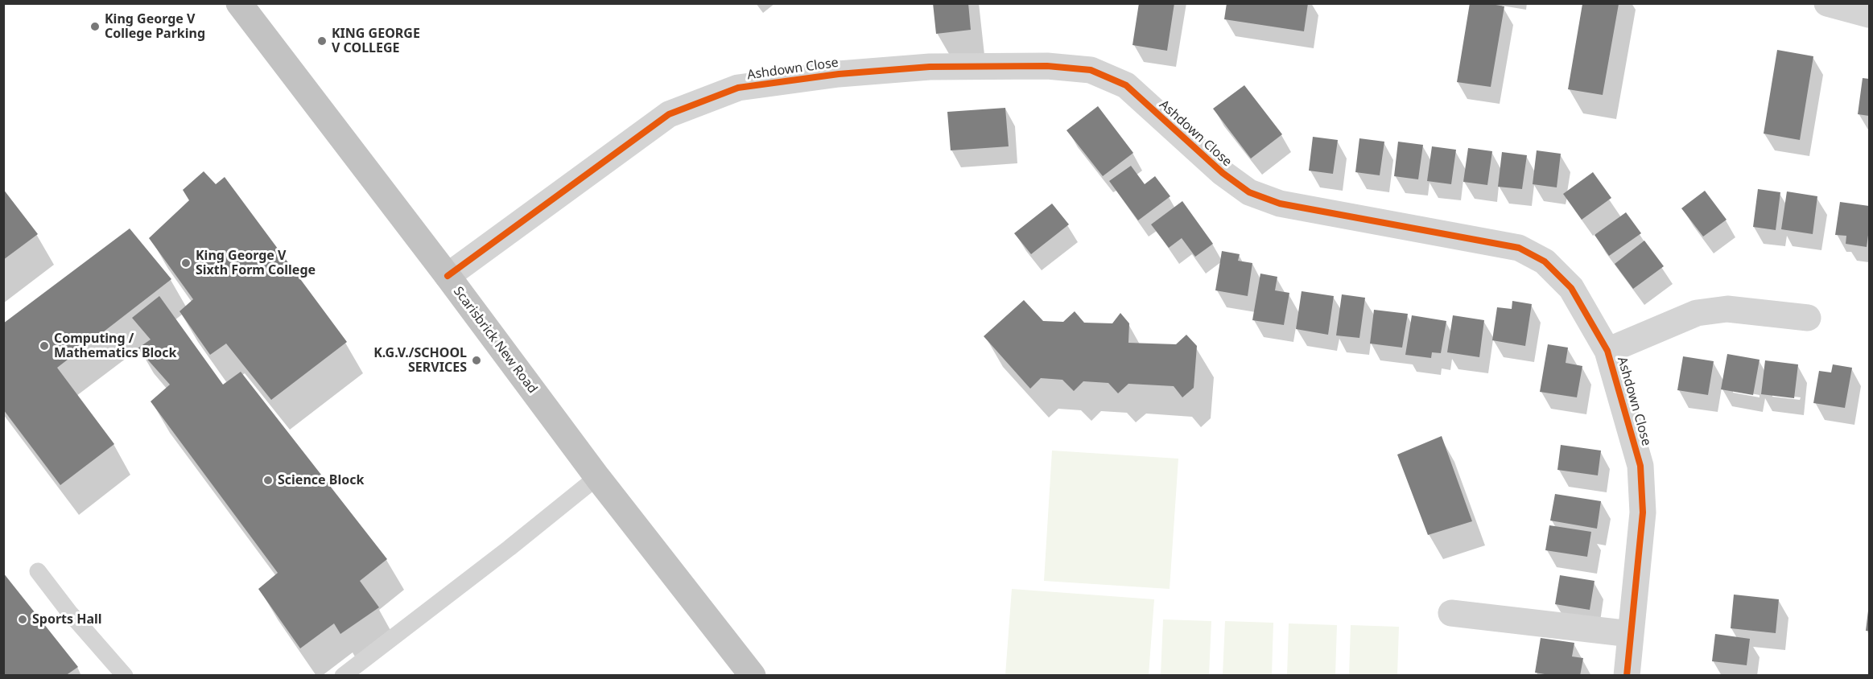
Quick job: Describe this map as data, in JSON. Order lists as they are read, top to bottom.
{
  "streets": {
    "highway": ["Scarisbrick New Road"],
    "street": ["Ashdown Close"]
  },
  "crossings": [
    ["Ashdown Close", "Scarisbrick New Road"]
  ],
  "places": [
    "King George V College Parking",
    "KING GEORGE V COLLEGE",
    "King George V Sixth Form College",
    "Computing / Mathematics Block",
    "K.G.V./SCHOOL SERVICES",
    "Science Block",
    "Sports Hall"
  ]
}
